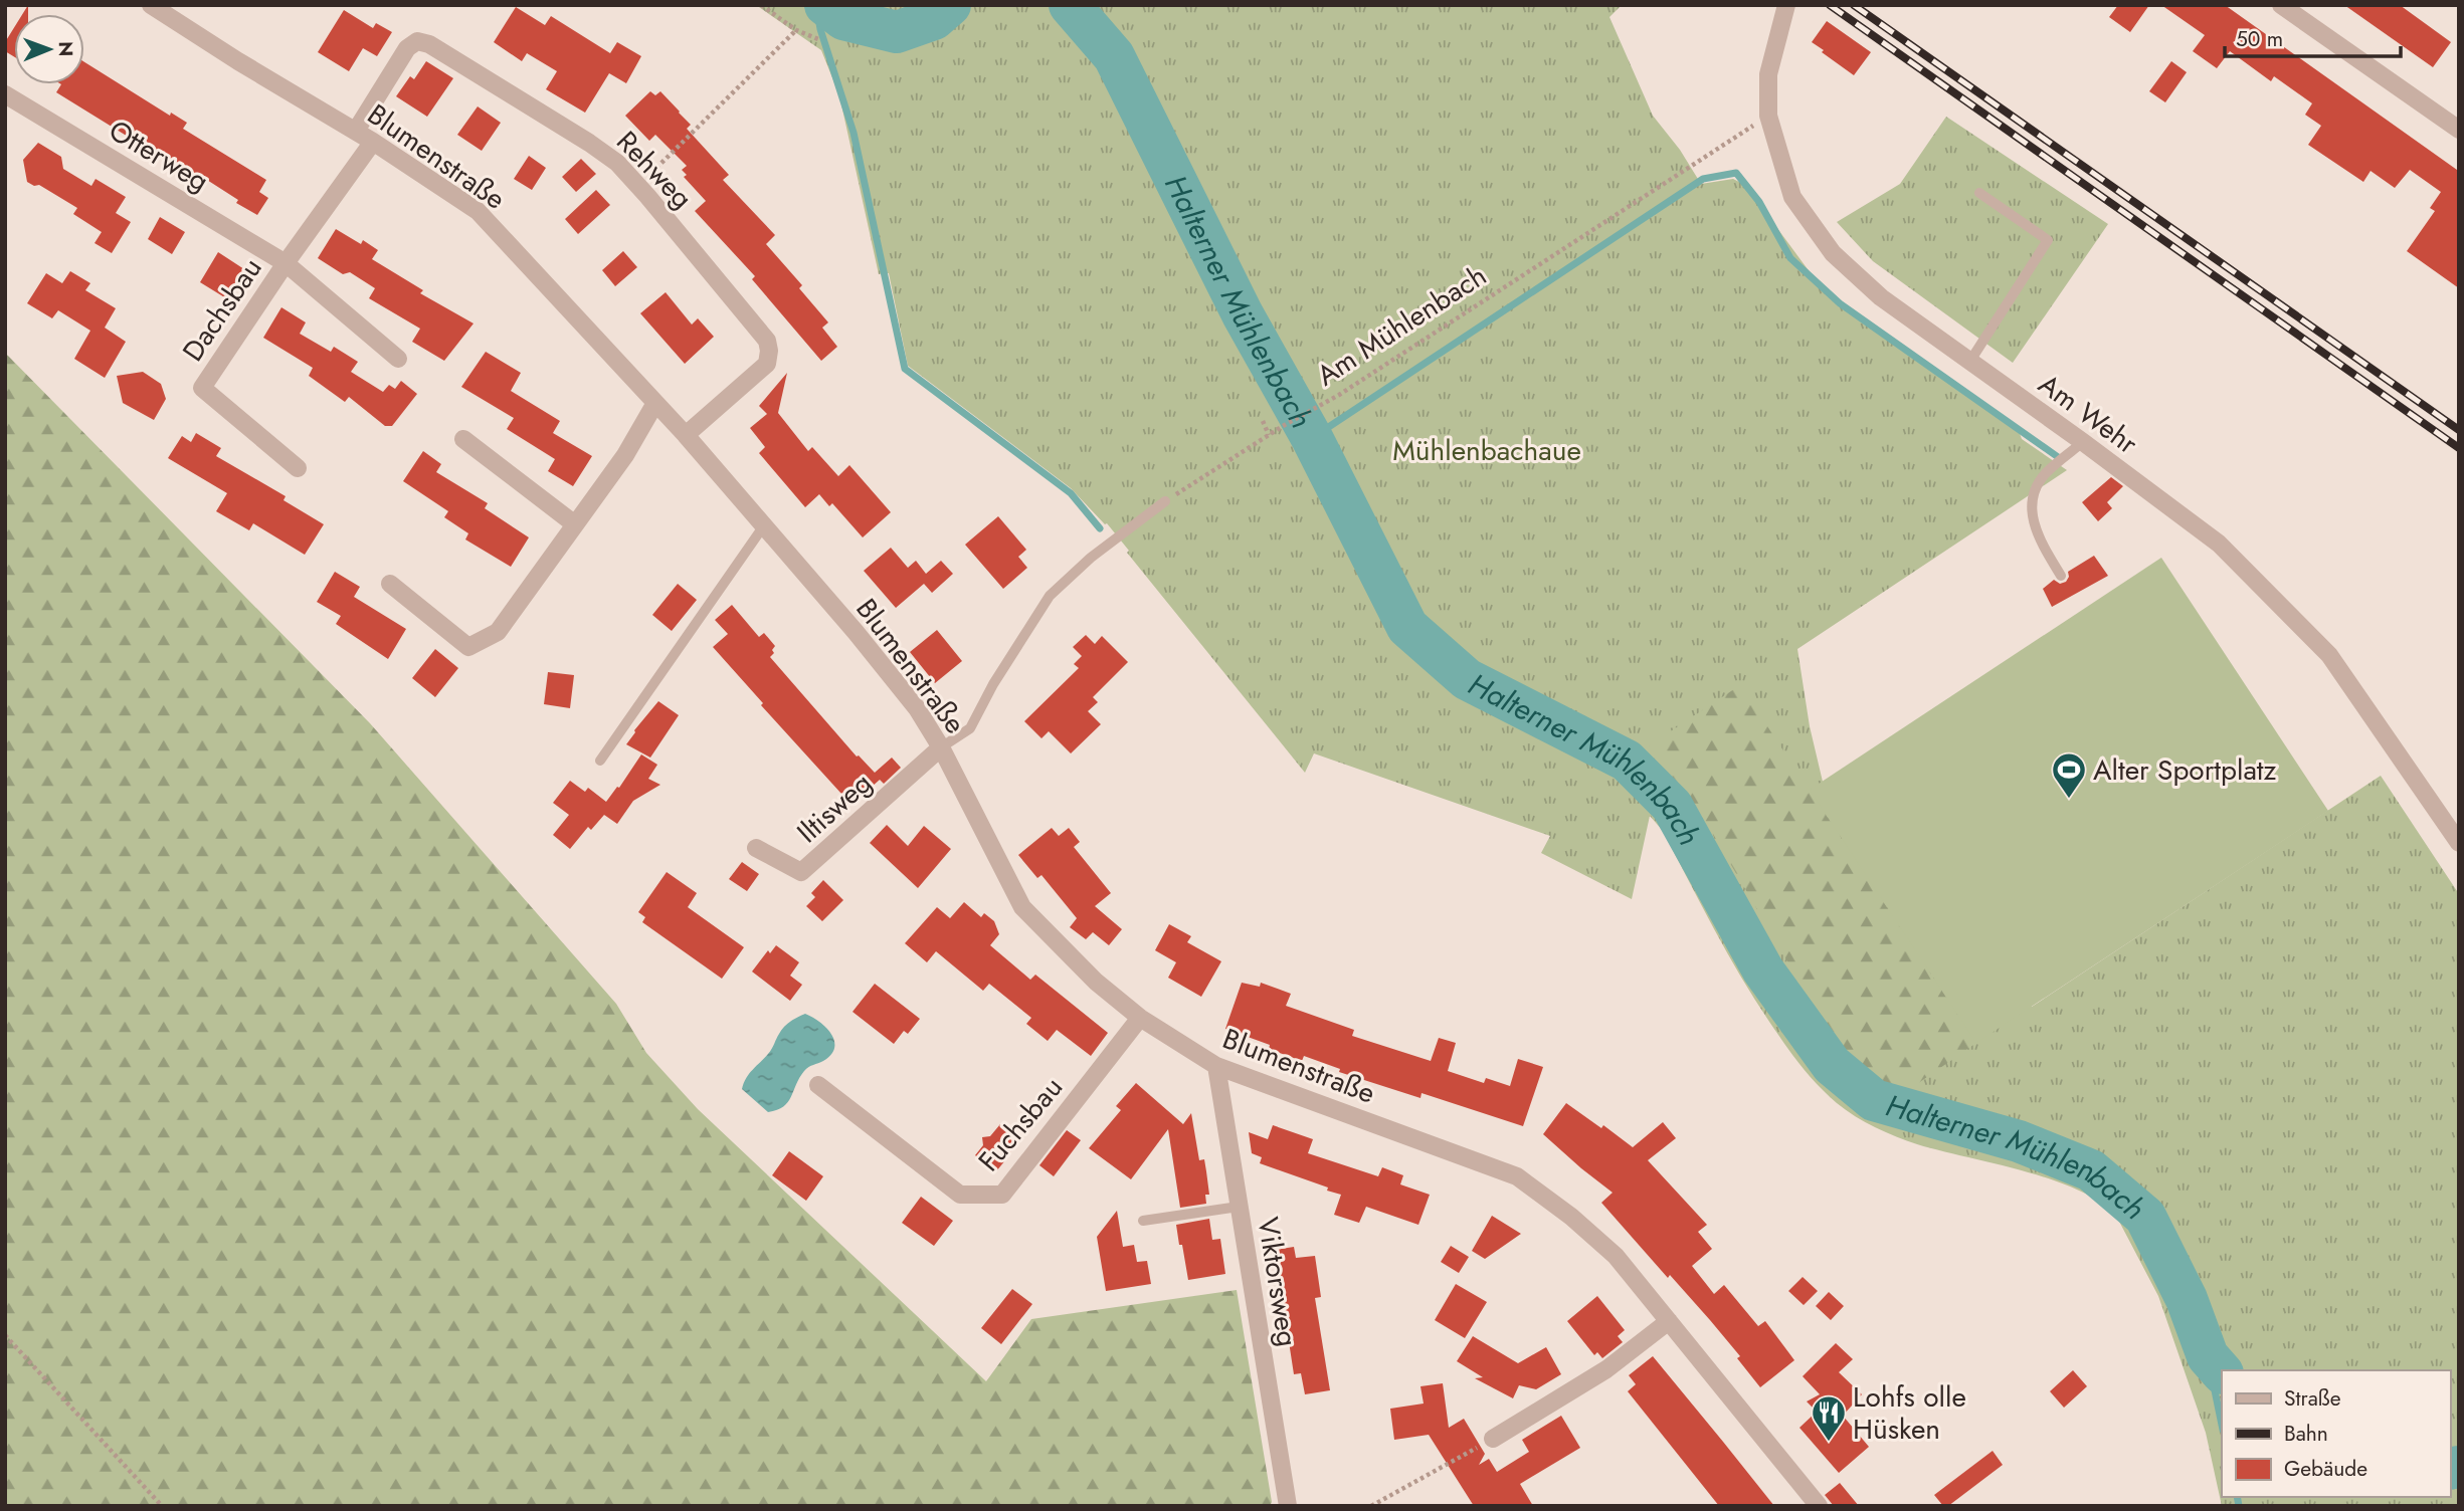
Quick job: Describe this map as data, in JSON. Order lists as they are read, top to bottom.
{
  "streets": {
    "street": [
      "Otterweg",
      "Blumenstraße",
      "Rehweg",
      "Dachsbau",
      "Am Wehr",
      "Iltisweg",
      "Fuchsbau",
      "Viktorsweg"
    ],
    "path": ["Am Mühlenbach"]
  },
  "crossings": [
    ["Otterweg", "Dachsbau"],
    ["Blumenstraße", "Rehweg"],
    ["Blumenstraße", "Dachsbau"],
    ["Blumenstraße", "Iltisweg"],
    ["Blumenstraße", "Fuchsbau"],
    ["Blumenstraße", "Viktorsweg"],
    ["Am Mühlenbach", "Am Wehr"]
  ],
  "water": ["Halterner Mühlenbach"],
  "parks": ["Mühlenbachaue"],
  "places": {
    "sports": ["Alter Sportplatz"],
    "restaurant": ["Lohfs olle Hüsken"]
  },
  "legend": ["Straße", "Bahn", "Gebäude"],
  "scale_bar": "50 m",
  "north": "right"
}
